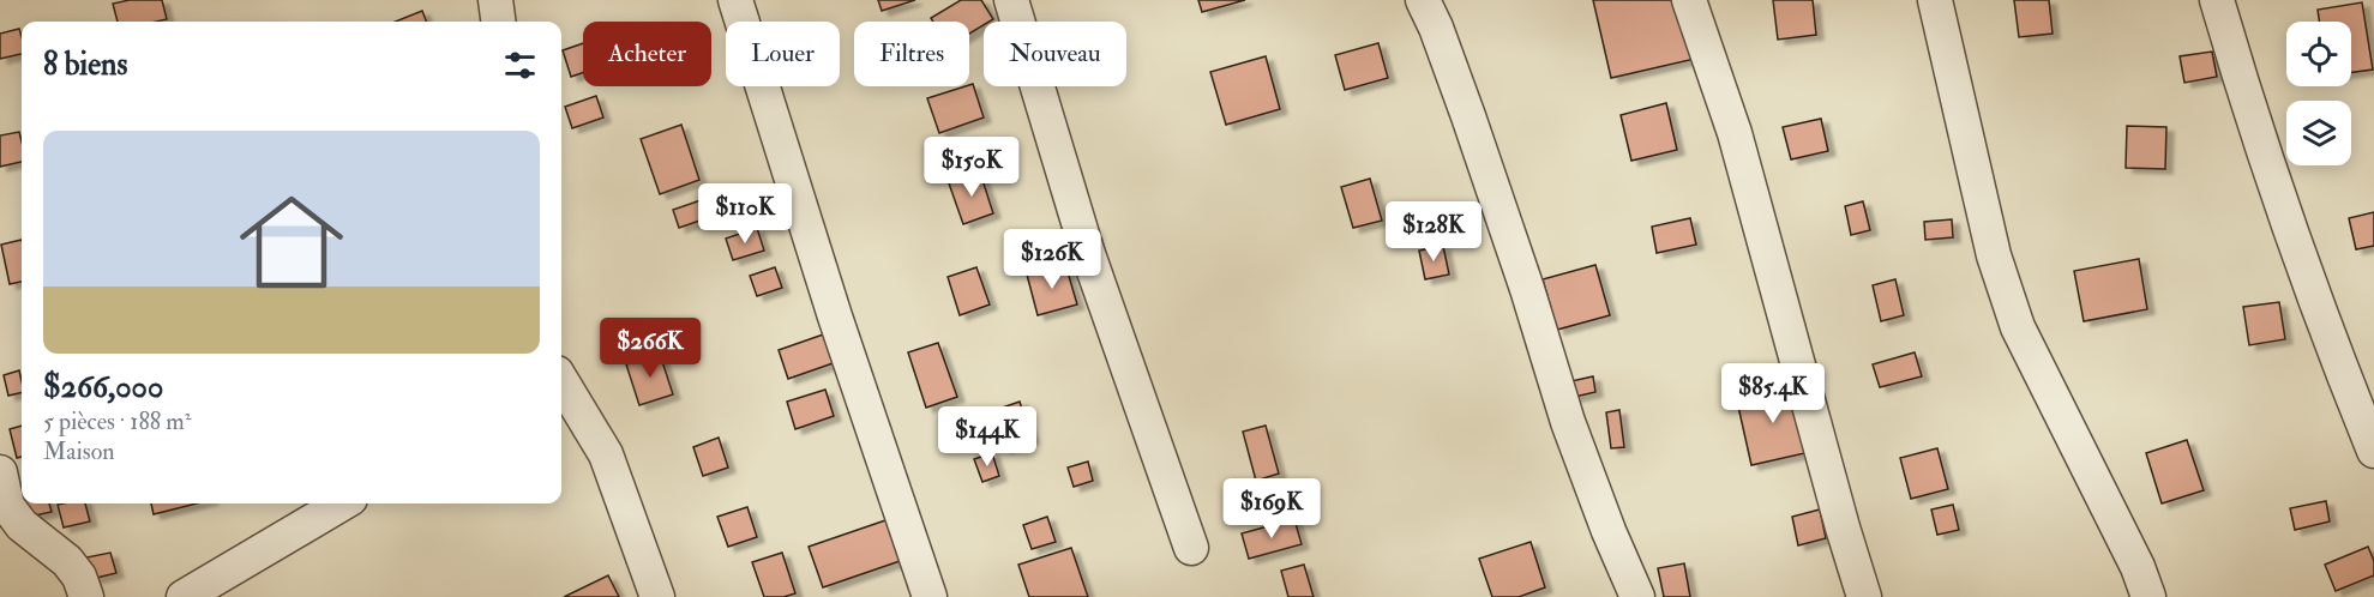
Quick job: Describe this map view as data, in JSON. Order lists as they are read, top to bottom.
{
  "page": {
    "chip": [
      "Acheter",
      "Louer",
      "Filtres",
      "Nouveau"
    ],
    "heading": "8 biens",
    "list": [
      {
        "name": "$266,000",
        "note": "5 pièces · 188 m² · Maison"
      }
    ],
    "price": [
      "$150K",
      "$110K",
      "$128K",
      "$126K",
      "$266K",
      "$85.4K",
      "$144K",
      "$169K"
    ]
  }
}
